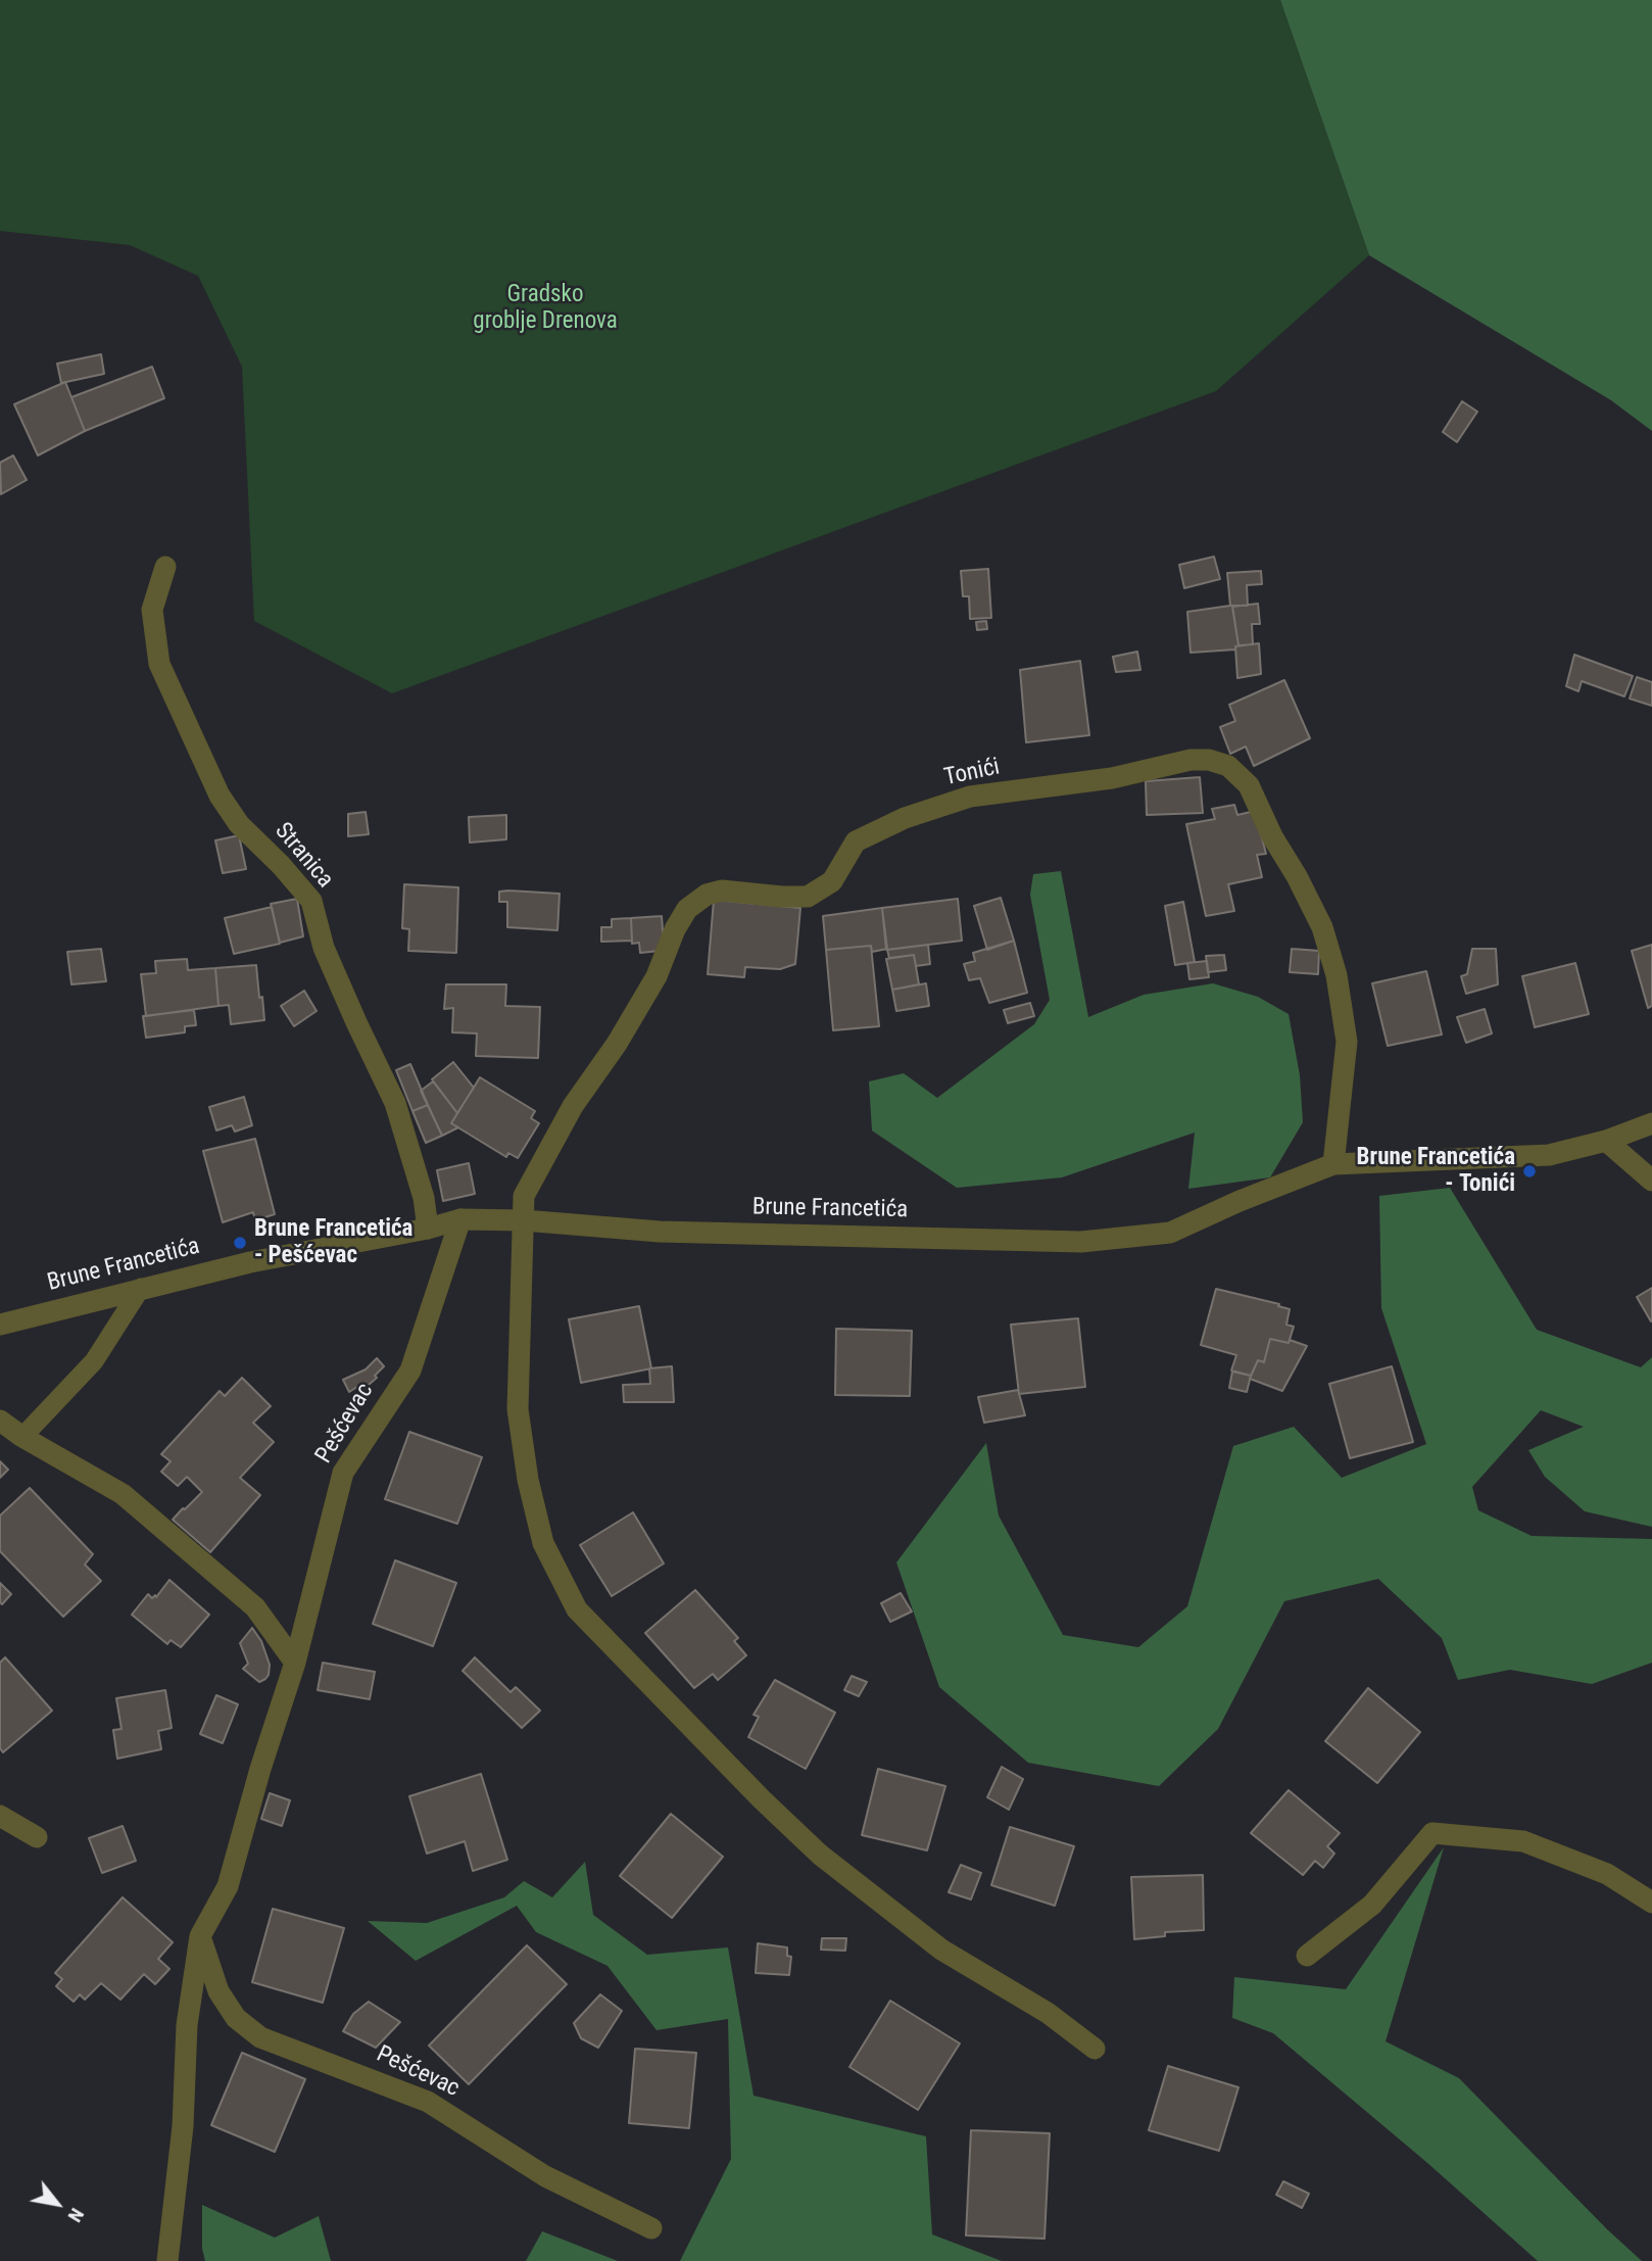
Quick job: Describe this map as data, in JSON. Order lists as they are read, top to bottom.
{
  "streets": {
    "street": [
      "Tonići",
      "Stranica",
      "Brune Francetića",
      "Pešćevac"
    ]
  },
  "crossings": [
    ["Tonići", "Brune Francetića"],
    ["Stranica", "Brune Francetića"],
    ["Brune Francetića", "Pešćevac"]
  ],
  "parks": ["Gradsko groblje Drenova"],
  "places": ["Brune Francetića - Tonići", "Brune Francetića - Pešćevac"],
  "north": "bottom right"
}
